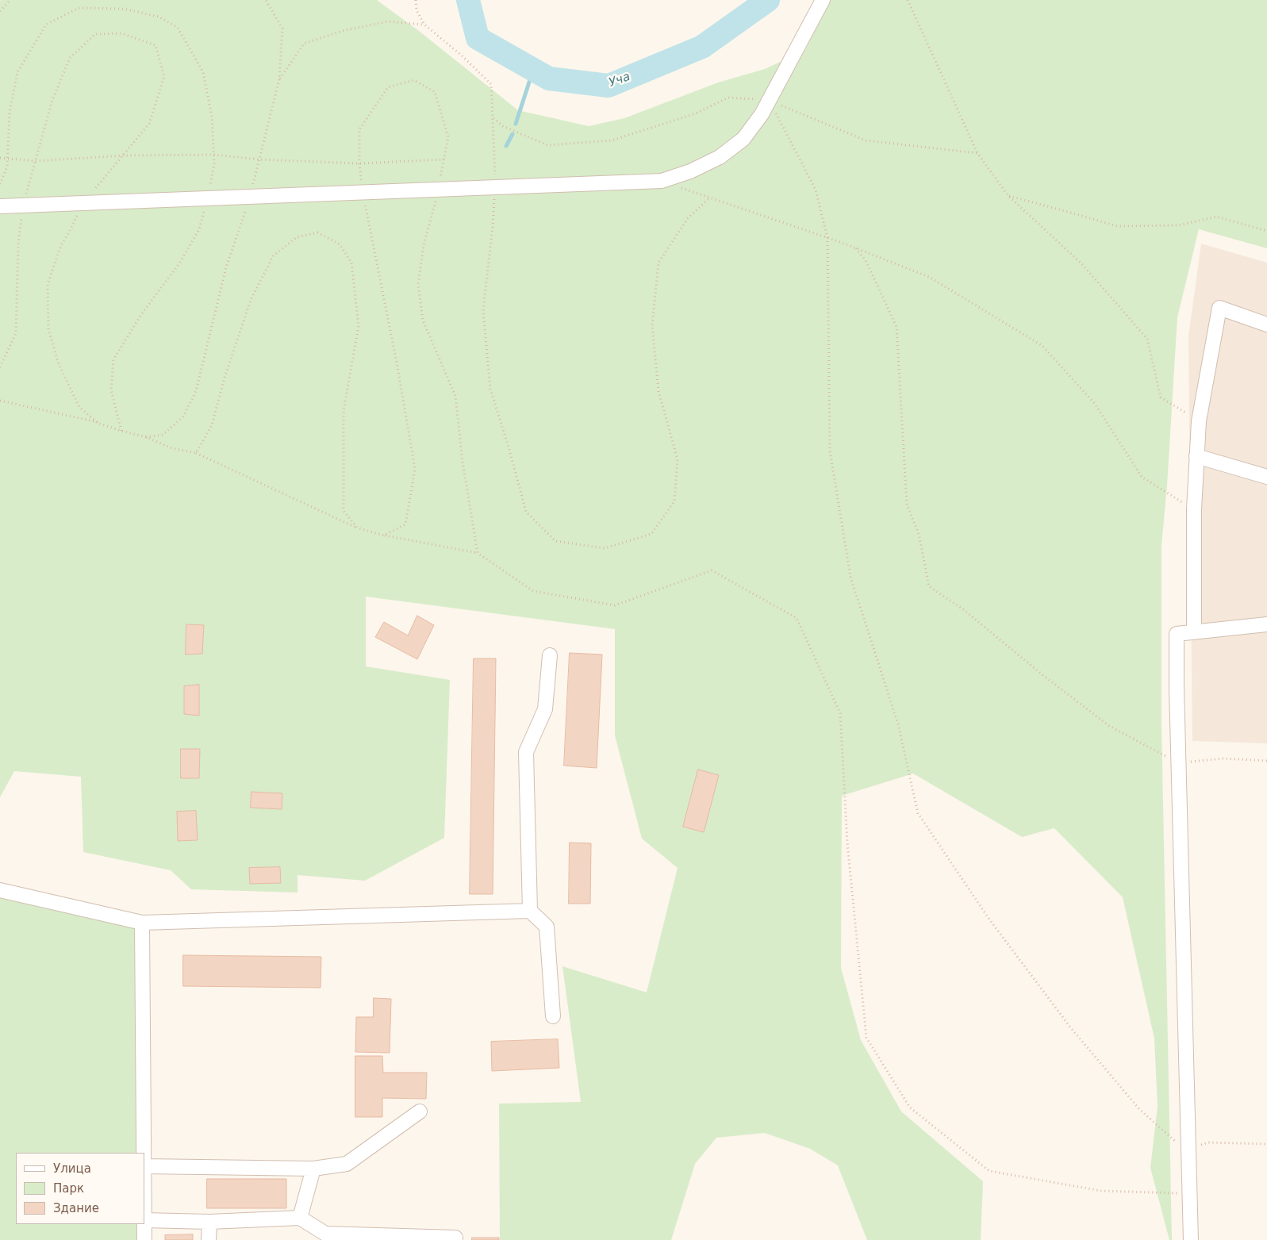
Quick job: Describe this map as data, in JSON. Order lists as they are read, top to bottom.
{
  "water": ["Уча"],
  "legend": ["Улица", "Парк", "Здание"]
}
